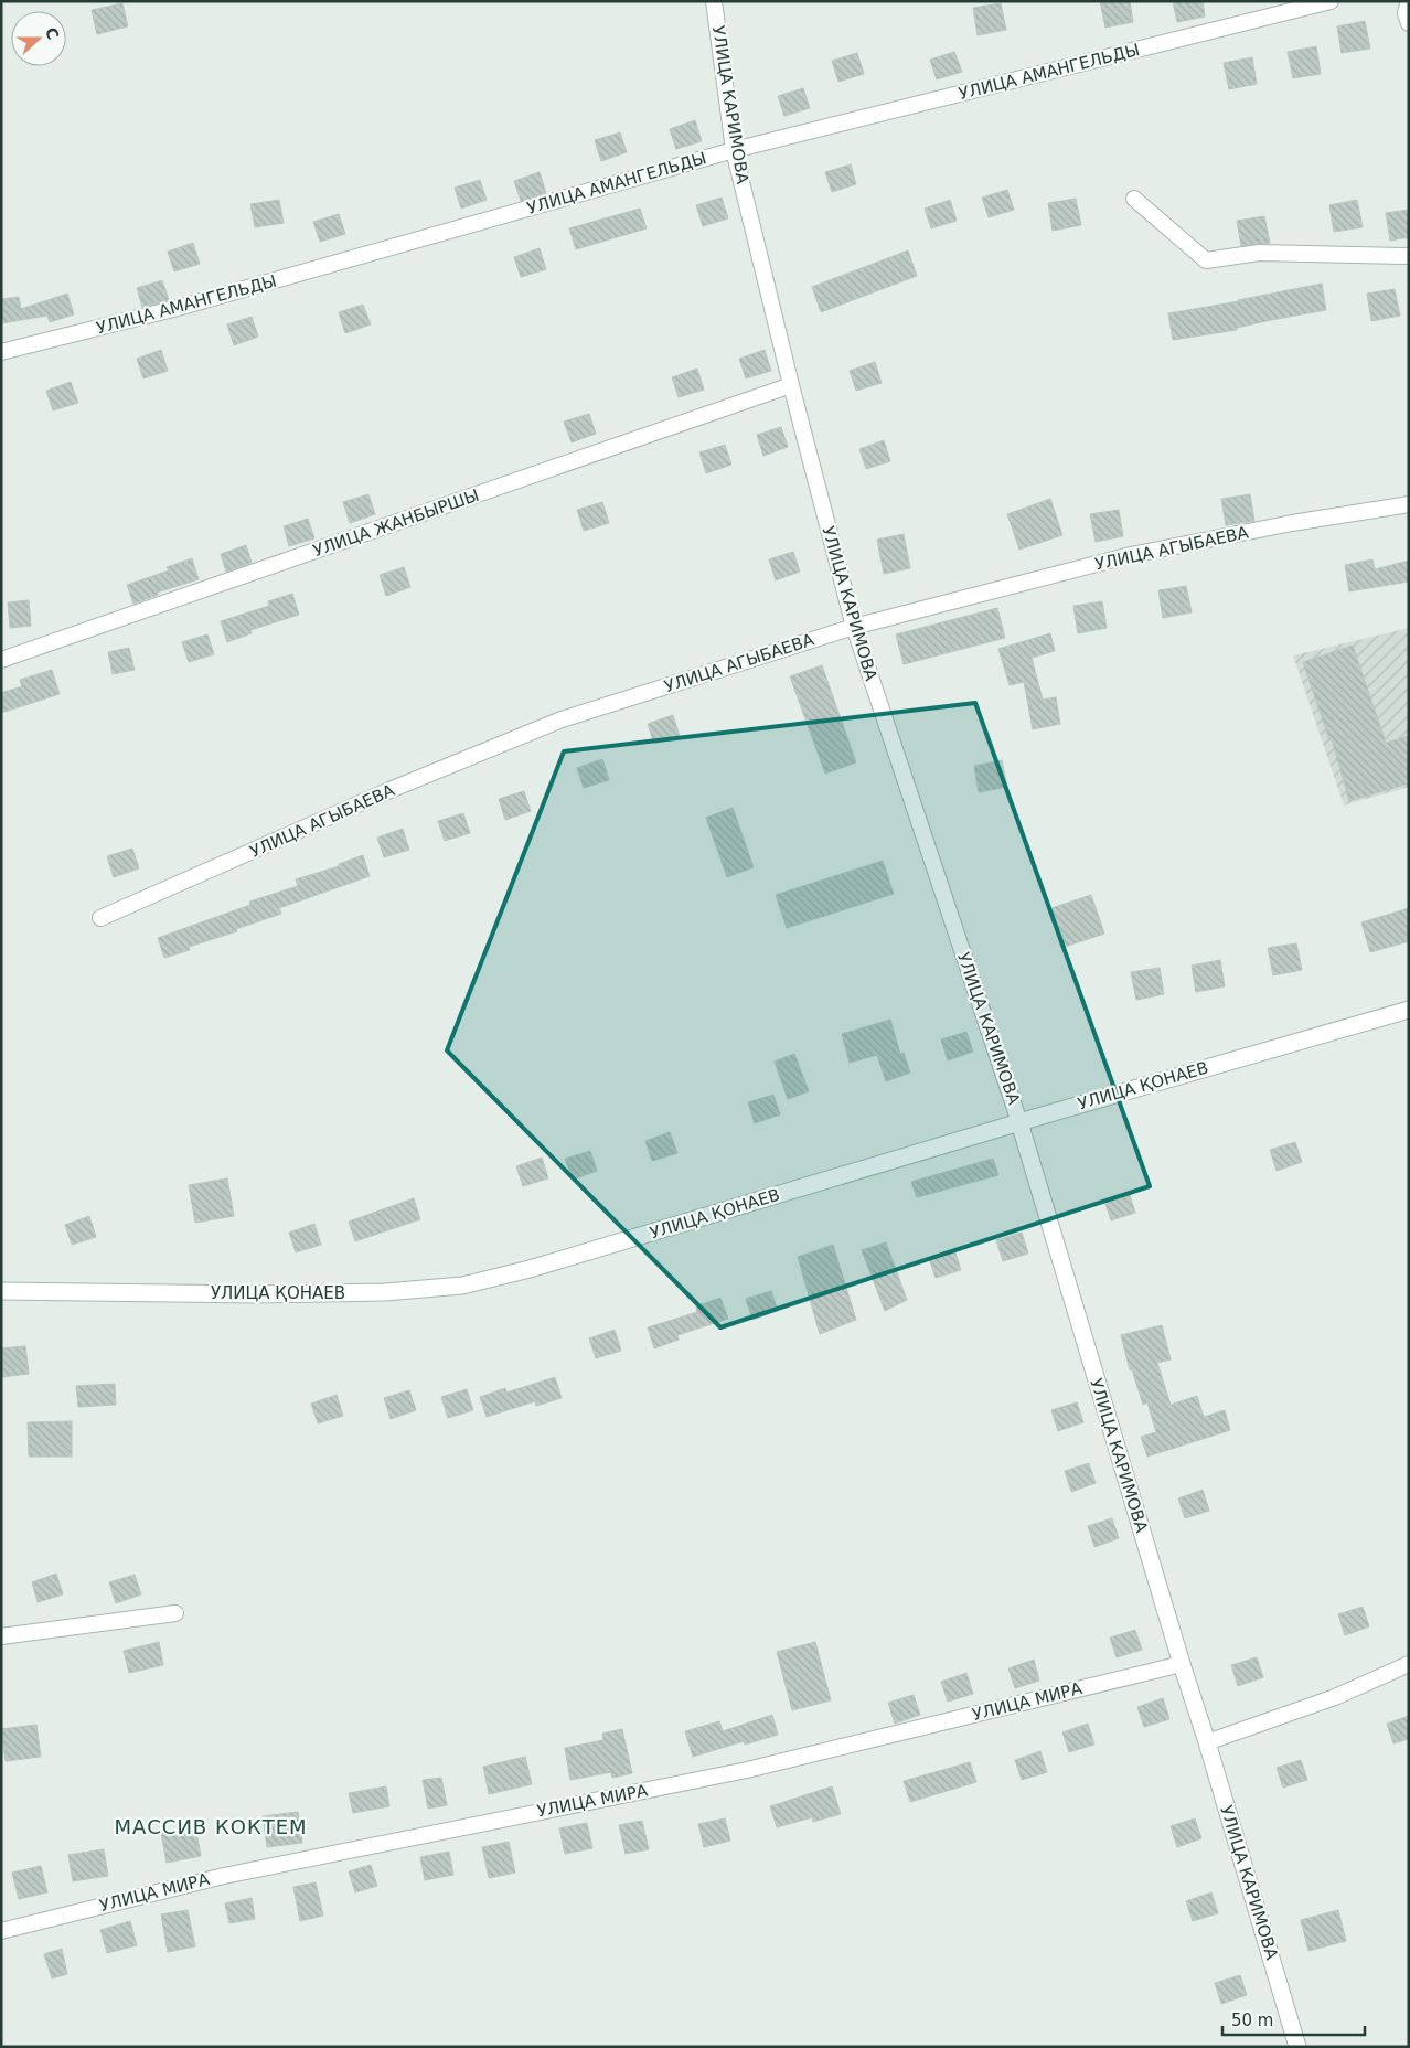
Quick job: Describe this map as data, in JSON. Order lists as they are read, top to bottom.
{
  "streets": {
    "main road": ["УЛИЦА КАРИМОВА", "УЛИЦА ҚОНАЕВ"],
    "street": [
      "УЛИЦА АМАНГЕЛЬДЫ",
      "УЛИЦА ЖАНБЫРШЫ",
      "УЛИЦА АГЫБАЕВА",
      "УЛИЦА МИРА"
    ]
  },
  "crossings": [
    ["УЛИЦА АМАНГЕЛЬДЫ", "УЛИЦА КАРИМОВА"],
    ["УЛИЦА КАРИМОВА", "УЛИЦА ЖАНБЫРШЫ"],
    ["УЛИЦА КАРИМОВА", "УЛИЦА АГЫБАЕВА"],
    ["УЛИЦА КАРИМОВА", "УЛИЦА ҚОНАЕВ"],
    ["УЛИЦА КАРИМОВА", "УЛИЦА МИРА"]
  ],
  "districts": ["МАССИВ КОКТЕМ"],
  "scale_bar": "50 m",
  "north": "right"
}
